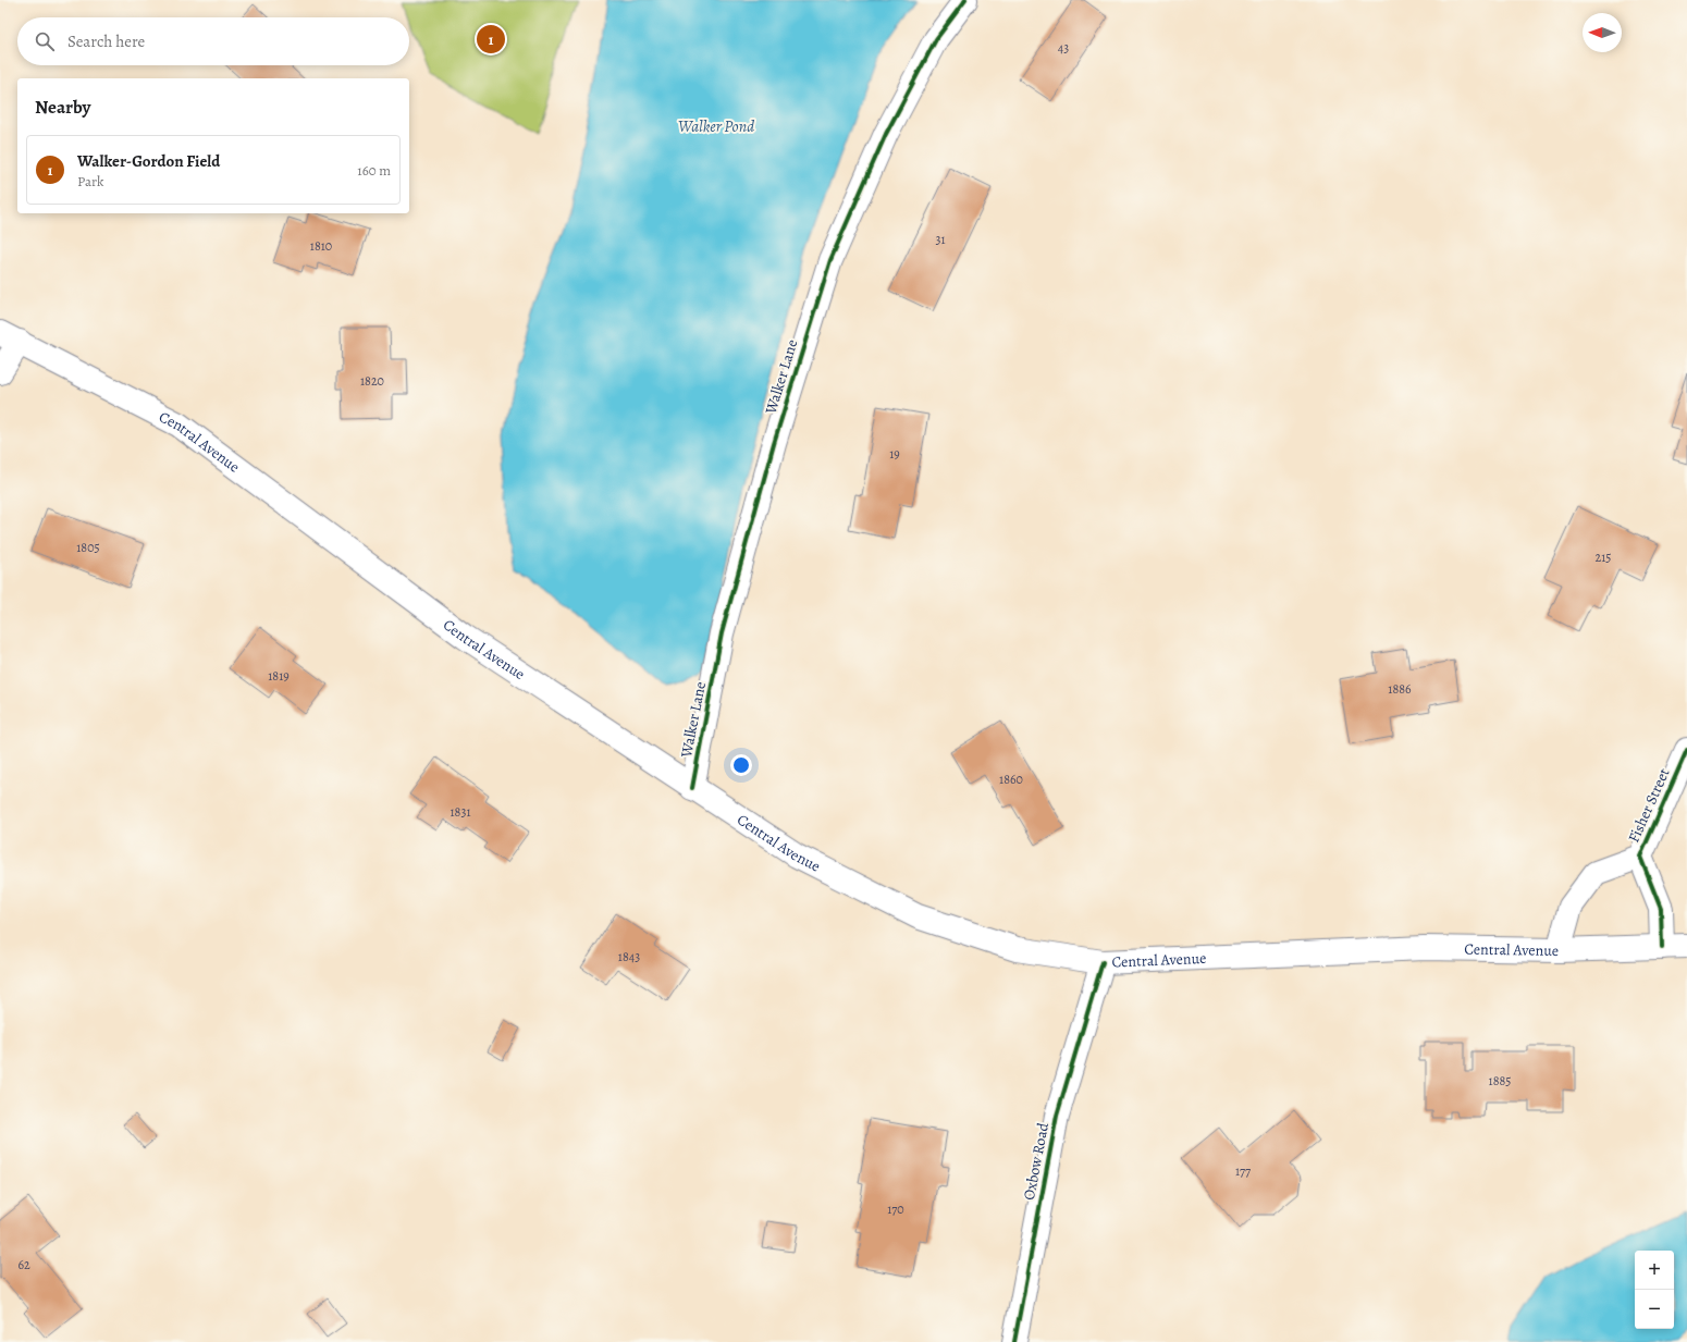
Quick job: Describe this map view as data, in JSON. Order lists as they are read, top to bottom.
{
  "streets": {
    "main road": [
      "Walker Lane",
      "Central Avenue",
      "Fisher Street",
      "Oxbow Road"
    ]
  },
  "crossings": [
    ["Walker Lane", "Central Avenue"],
    ["Central Avenue", "Fisher Street"],
    ["Central Avenue", "Oxbow Road"]
  ],
  "water": ["Walker Pond"],
  "house_numbers": [
    "43",
    "31",
    "1810",
    "1820",
    "19",
    "1805",
    "215",
    "1819",
    "1886",
    "1860",
    "1831",
    "1843",
    "1885",
    "177",
    "170",
    "62"
  ],
  "north": "left",
  "page": {
    "search": "Search here",
    "pins": "1",
    "heading": "Nearby",
    "list": [
      {
        "mark": "1",
        "name": "Walker-Gordon Field",
        "note": "Park",
        "value": "160 m"
      }
    ],
    "map_buttons": ["+", "−"]
  }
}
